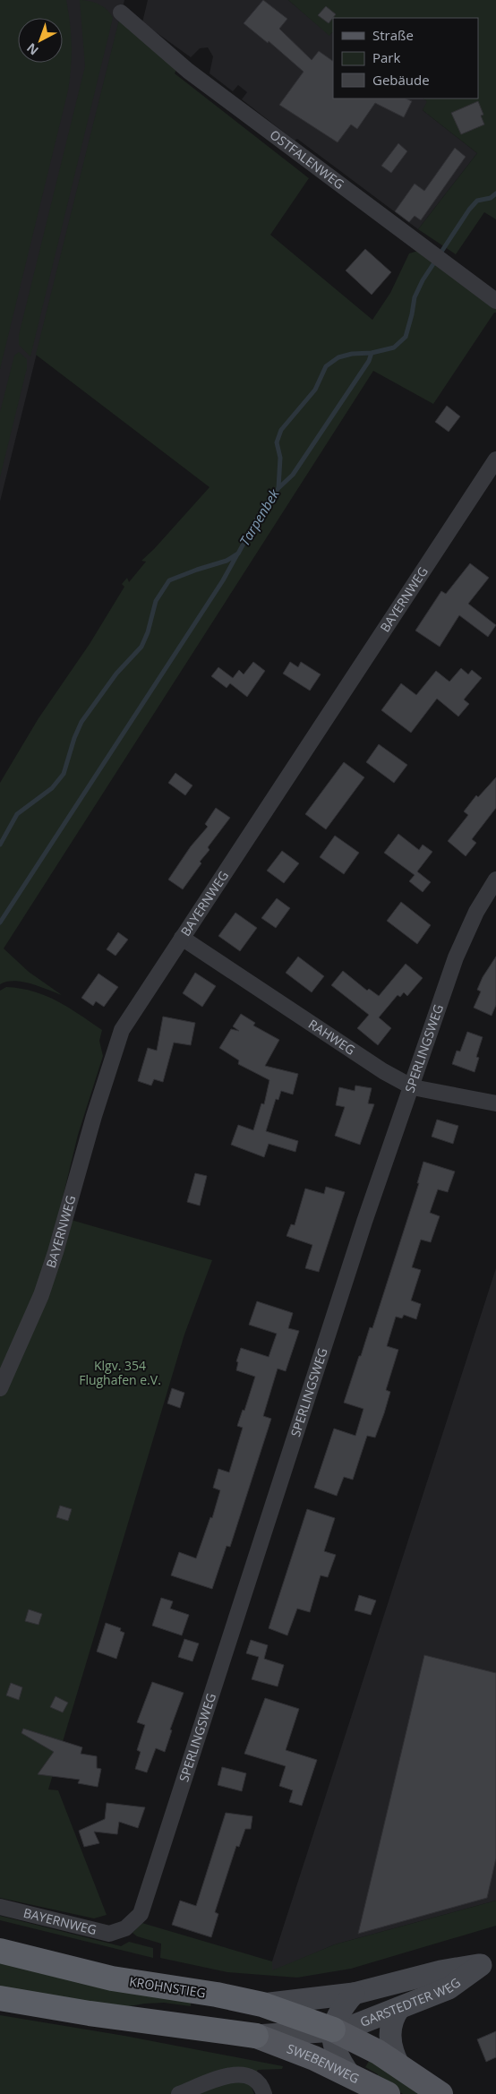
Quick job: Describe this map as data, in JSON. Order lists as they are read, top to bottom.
{
  "streets": {
    "highway": ["KROHNSTIEG"],
    "main road": ["GARSTEDTER WEG", "SWEBENWEG"],
    "street": [
      "OSTFALENWEG",
      "BAYERNWEG",
      "RAHWEG",
      "SPERLINGSWEG"
    ]
  },
  "crossings": [
    ["BAYERNWEG", "RAHWEG"],
    ["BAYERNWEG", "SPERLINGSWEG"],
    ["RAHWEG", "SPERLINGSWEG"],
    ["KROHNSTIEG", "GARSTEDTER WEG"],
    ["GARSTEDTER WEG", "SWEBENWEG"]
  ],
  "water": ["Tarpenbek"],
  "parks": ["Klgv. 354 Flughafen e.V."],
  "legend": ["Straße", "Park", "Gebäude"],
  "north": "bottom left"
}
